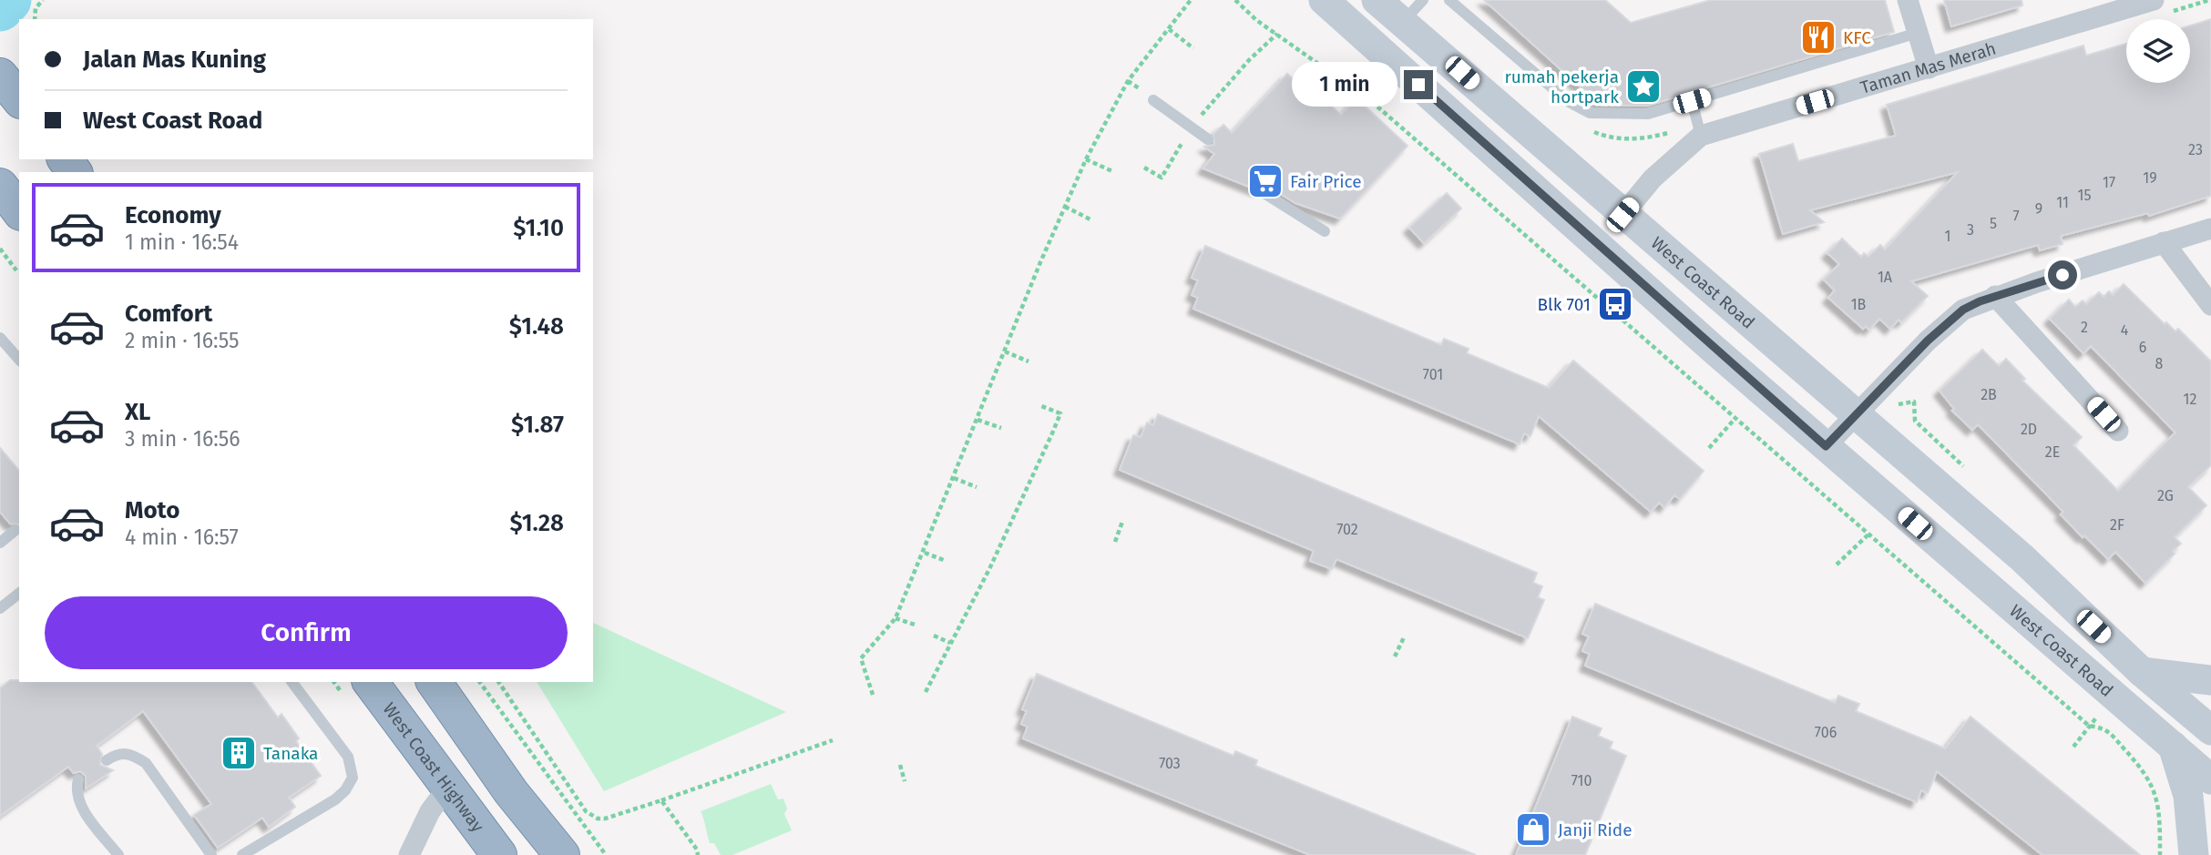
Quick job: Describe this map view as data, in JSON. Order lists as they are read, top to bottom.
{
  "streets": {
    "highway": ["West Coast Highway"],
    "main road": ["West Coast Road"],
    "street": ["Taman Mas Merah"]
  },
  "crossings": [
    ["Taman Mas Merah", "West Coast Road"]
  ],
  "places": {
    "restaurant": ["KFC"],
    "place": ["rumah pekerja hortpark"],
    "supermarket": ["Fair Price"],
    "bus stop": ["Blk 701"],
    "building": ["Tanaka"],
    "shop": ["Janji Ride"]
  },
  "house_numbers": [
    "23",
    "19",
    "17",
    "15",
    "11",
    "9",
    "7",
    "5",
    "3",
    "1",
    "1A",
    "1B",
    "2",
    "4",
    "6",
    "8",
    "701",
    "2B",
    "12",
    "2D",
    "2E",
    "2G",
    "2F",
    "702",
    "706",
    "703",
    "710"
  ],
  "page": {
    "banner": ["Jalan Mas Kuning", "West Coast Road"],
    "bubble": "1 min",
    "list": [
      {
        "name": "Economy",
        "note": "1 min · 16:54",
        "value": "$1.10"
      },
      {
        "name": "Comfort",
        "note": "2 min · 16:55",
        "value": "$1.48"
      },
      {
        "name": "XL",
        "note": "3 min · 16:56",
        "value": "$1.87"
      },
      {
        "name": "Moto",
        "note": "4 min · 16:57",
        "value": "$1.28"
      }
    ],
    "buttons": "Confirm"
  }
}
